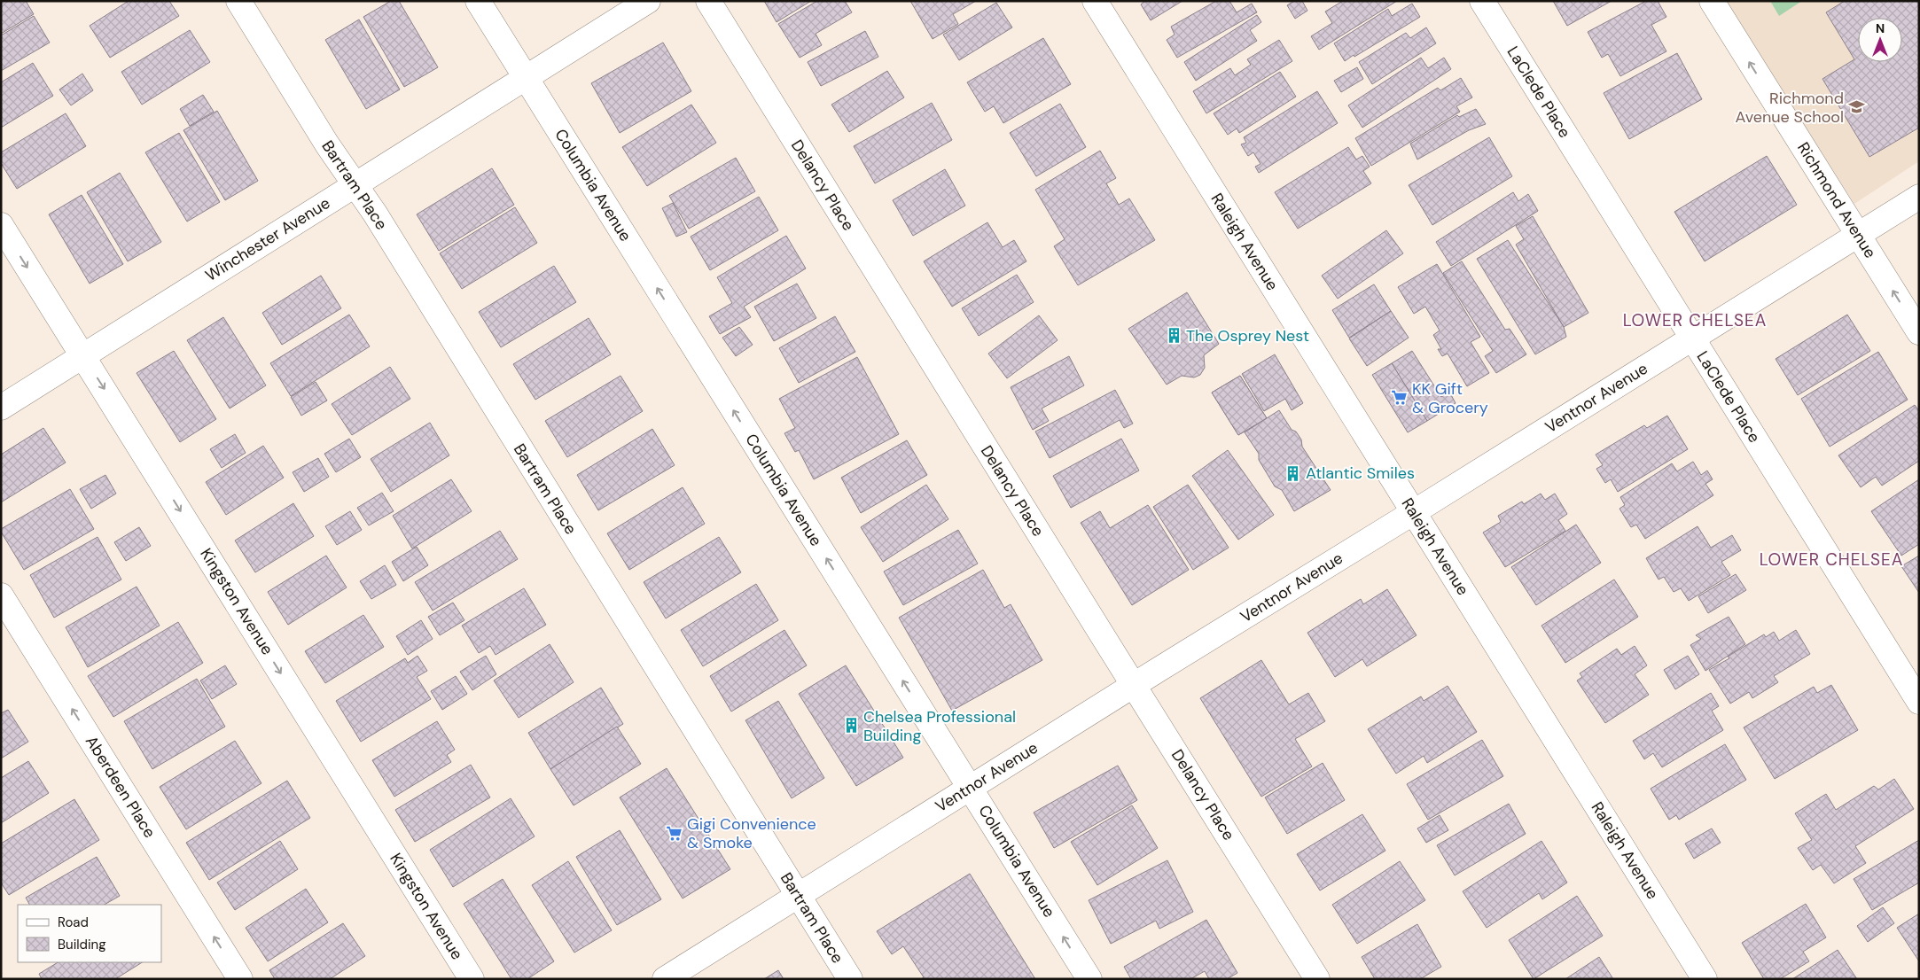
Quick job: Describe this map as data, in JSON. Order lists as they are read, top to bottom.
{
  "streets": {
    "street": [
      "LaClede Place",
      "Bartram Place",
      "Columbia Avenue",
      "Delancy Place",
      "Richmond Avenue",
      "Winchester Avenue",
      "Raleigh Avenue",
      "Ventnor Avenue",
      "Kingston Avenue",
      "Aberdeen Place"
    ]
  },
  "crossings": [
    ["LaClede Place", "Ventnor Avenue"],
    ["Bartram Place", "Winchester Avenue"],
    ["Bartram Place", "Ventnor Avenue"],
    ["Columbia Avenue", "Winchester Avenue"],
    ["Columbia Avenue", "Ventnor Avenue"],
    ["Delancy Place", "Ventnor Avenue"],
    ["Richmond Avenue", "Ventnor Avenue"],
    ["Winchester Avenue", "Kingston Avenue"],
    ["Raleigh Avenue", "Ventnor Avenue"]
  ],
  "one_way": [
    "Columbia Avenue",
    "Richmond Avenue",
    "Kingston Avenue",
    "Aberdeen Place"
  ],
  "districts": ["LOWER CHELSEA", "LOWER CHELSEA"],
  "places": {
    "school or university": ["Richmond Avenue School"],
    "building": ["The Osprey Nest", "Atlantic Smiles", "Chelsea Professional Building"],
    "supermarket": ["KK Gift & Grocery", "Gigi Convenience & Smoke"]
  },
  "legend": ["Road", "Building"],
  "north": "top"
}
